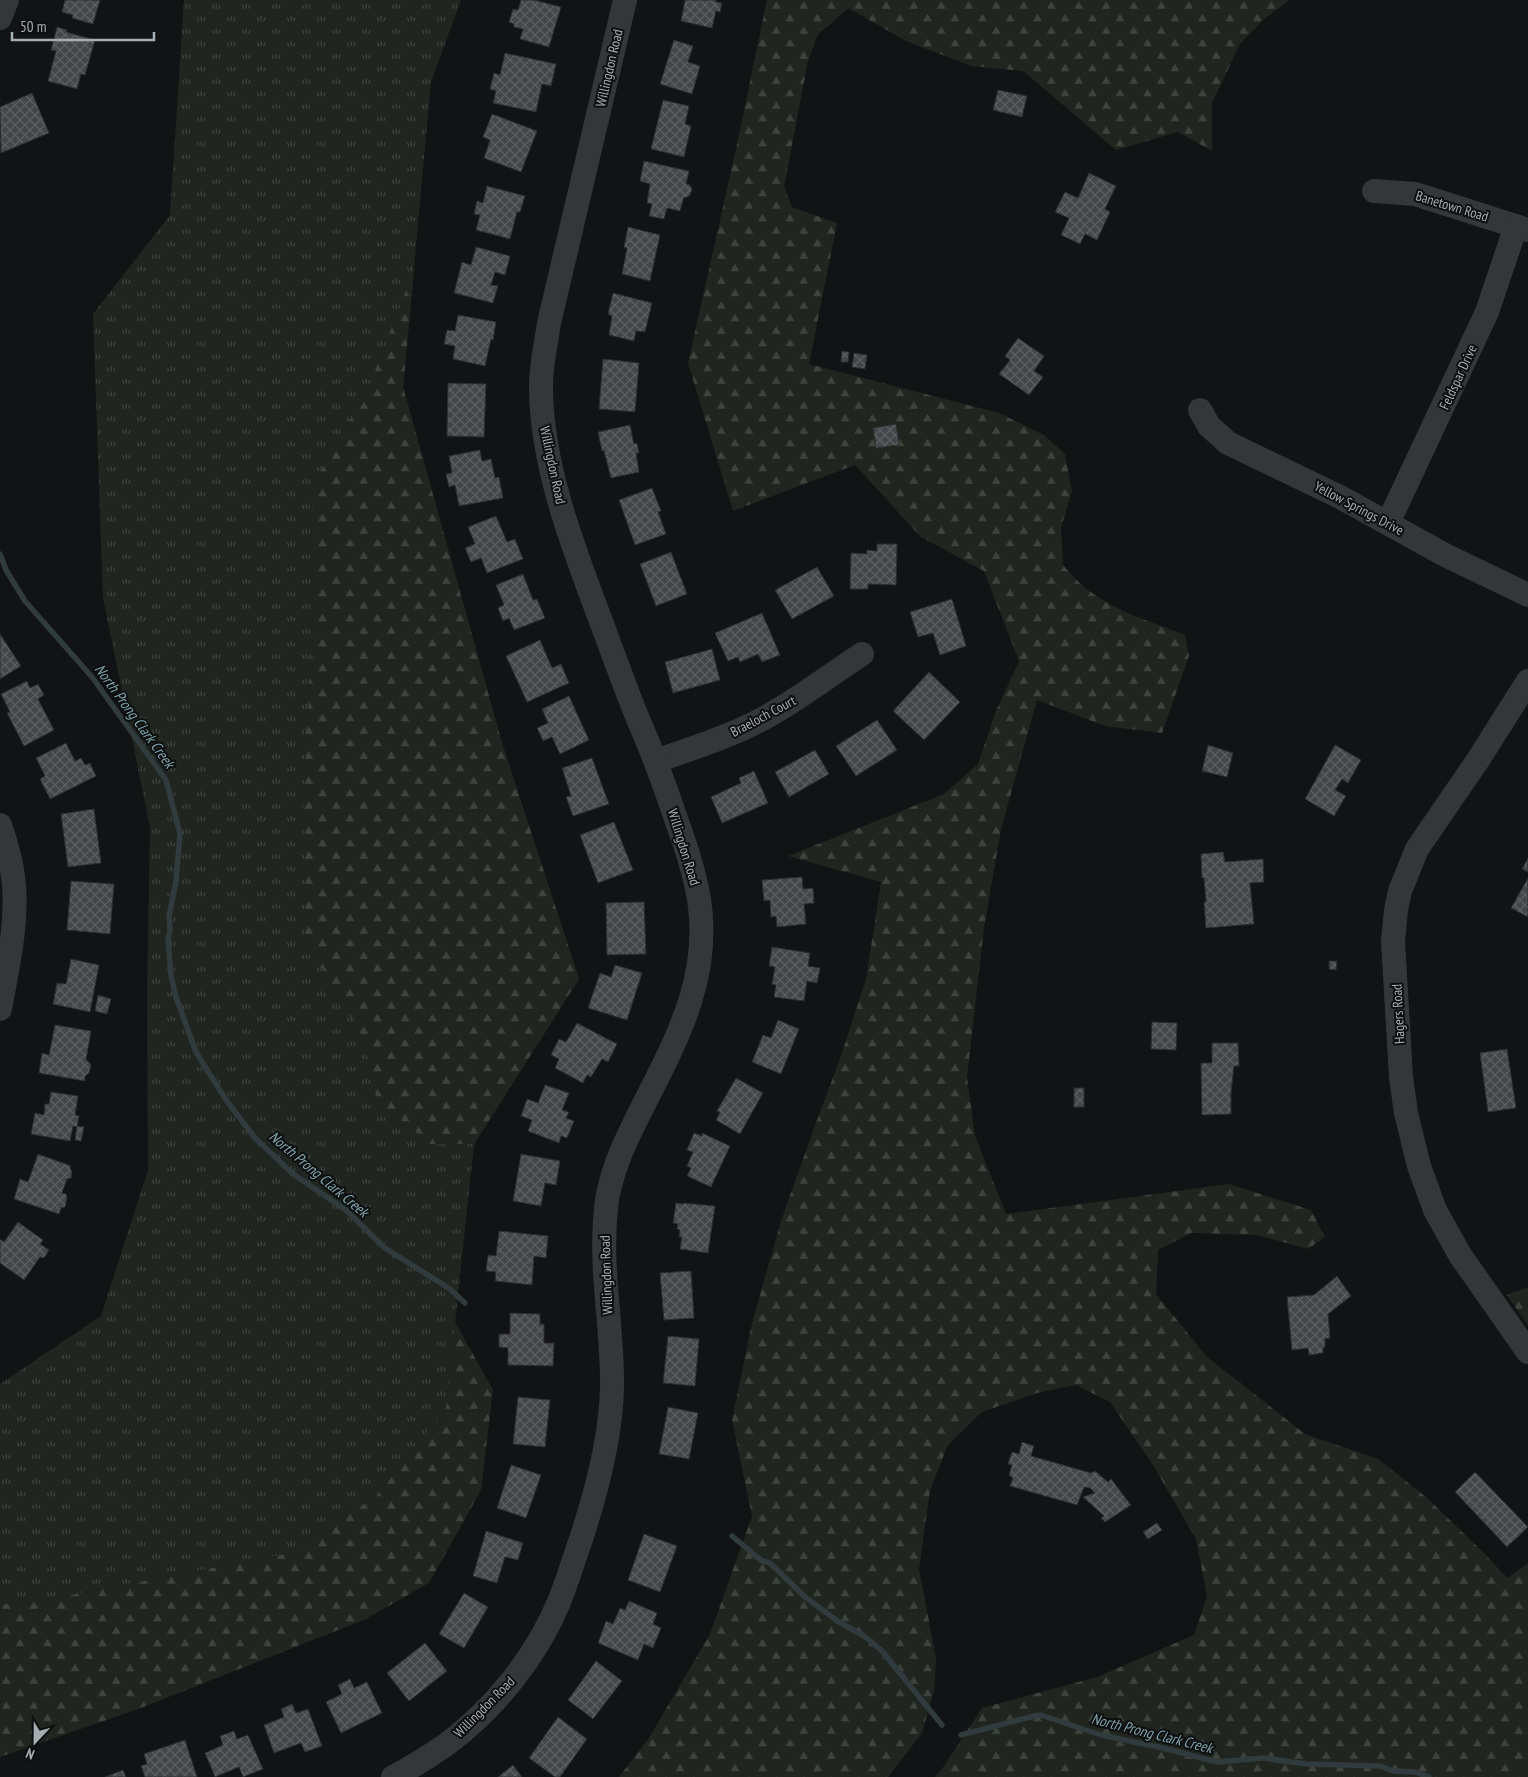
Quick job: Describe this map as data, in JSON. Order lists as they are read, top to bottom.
{
  "streets": {
    "street": [
      "Willingdon Road",
      "Banetown Road",
      "Feldspar Drive",
      "Yellow Springs Drive",
      "Braeloch Court",
      "Hagers Road"
    ]
  },
  "crossings": [
    ["Willingdon Road", "Braeloch Court"],
    ["Banetown Road", "Feldspar Drive"],
    ["Feldspar Drive", "Yellow Springs Drive"]
  ],
  "water": ["North Prong Clark Creek"],
  "scale_bar": "50 m",
  "north": "bottom"
}
